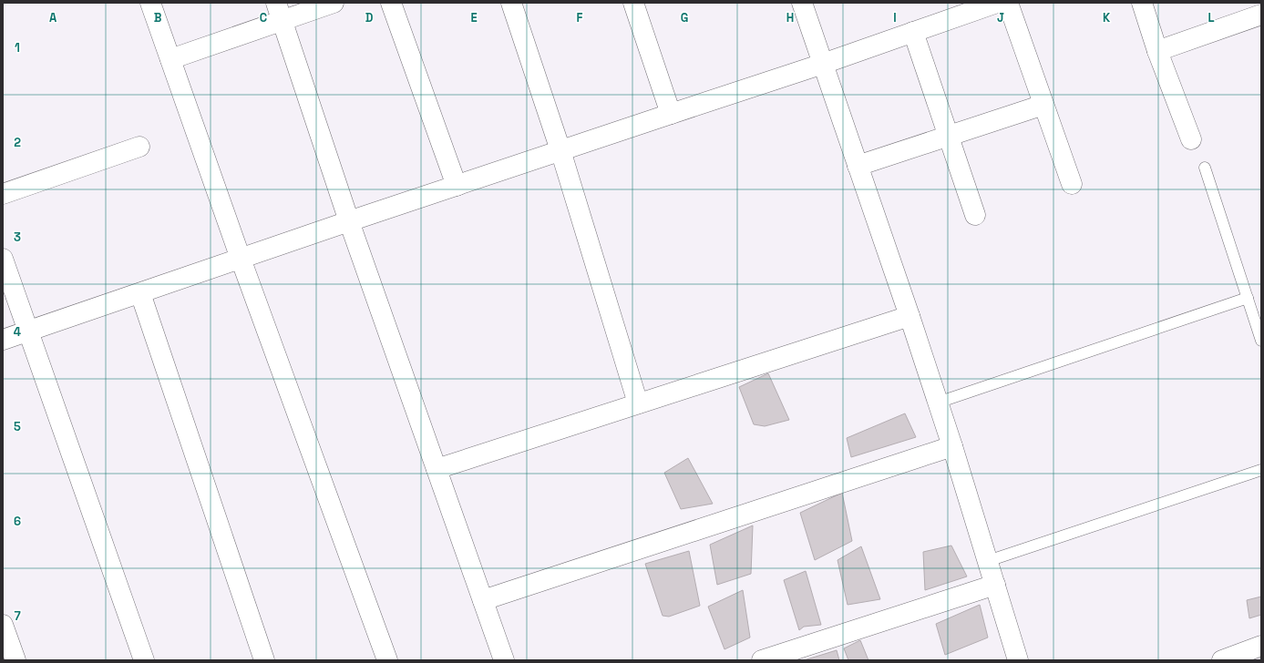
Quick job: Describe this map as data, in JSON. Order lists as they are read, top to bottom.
{
  "grid": {
    "columns": [
      "A",
      "B",
      "C",
      "D",
      "E",
      "F",
      "G",
      "H",
      "I",
      "J",
      "K",
      "L"
    ],
    "rows": [
      "1",
      "2",
      "3",
      "4",
      "5",
      "6",
      "7"
    ]
  }
}
